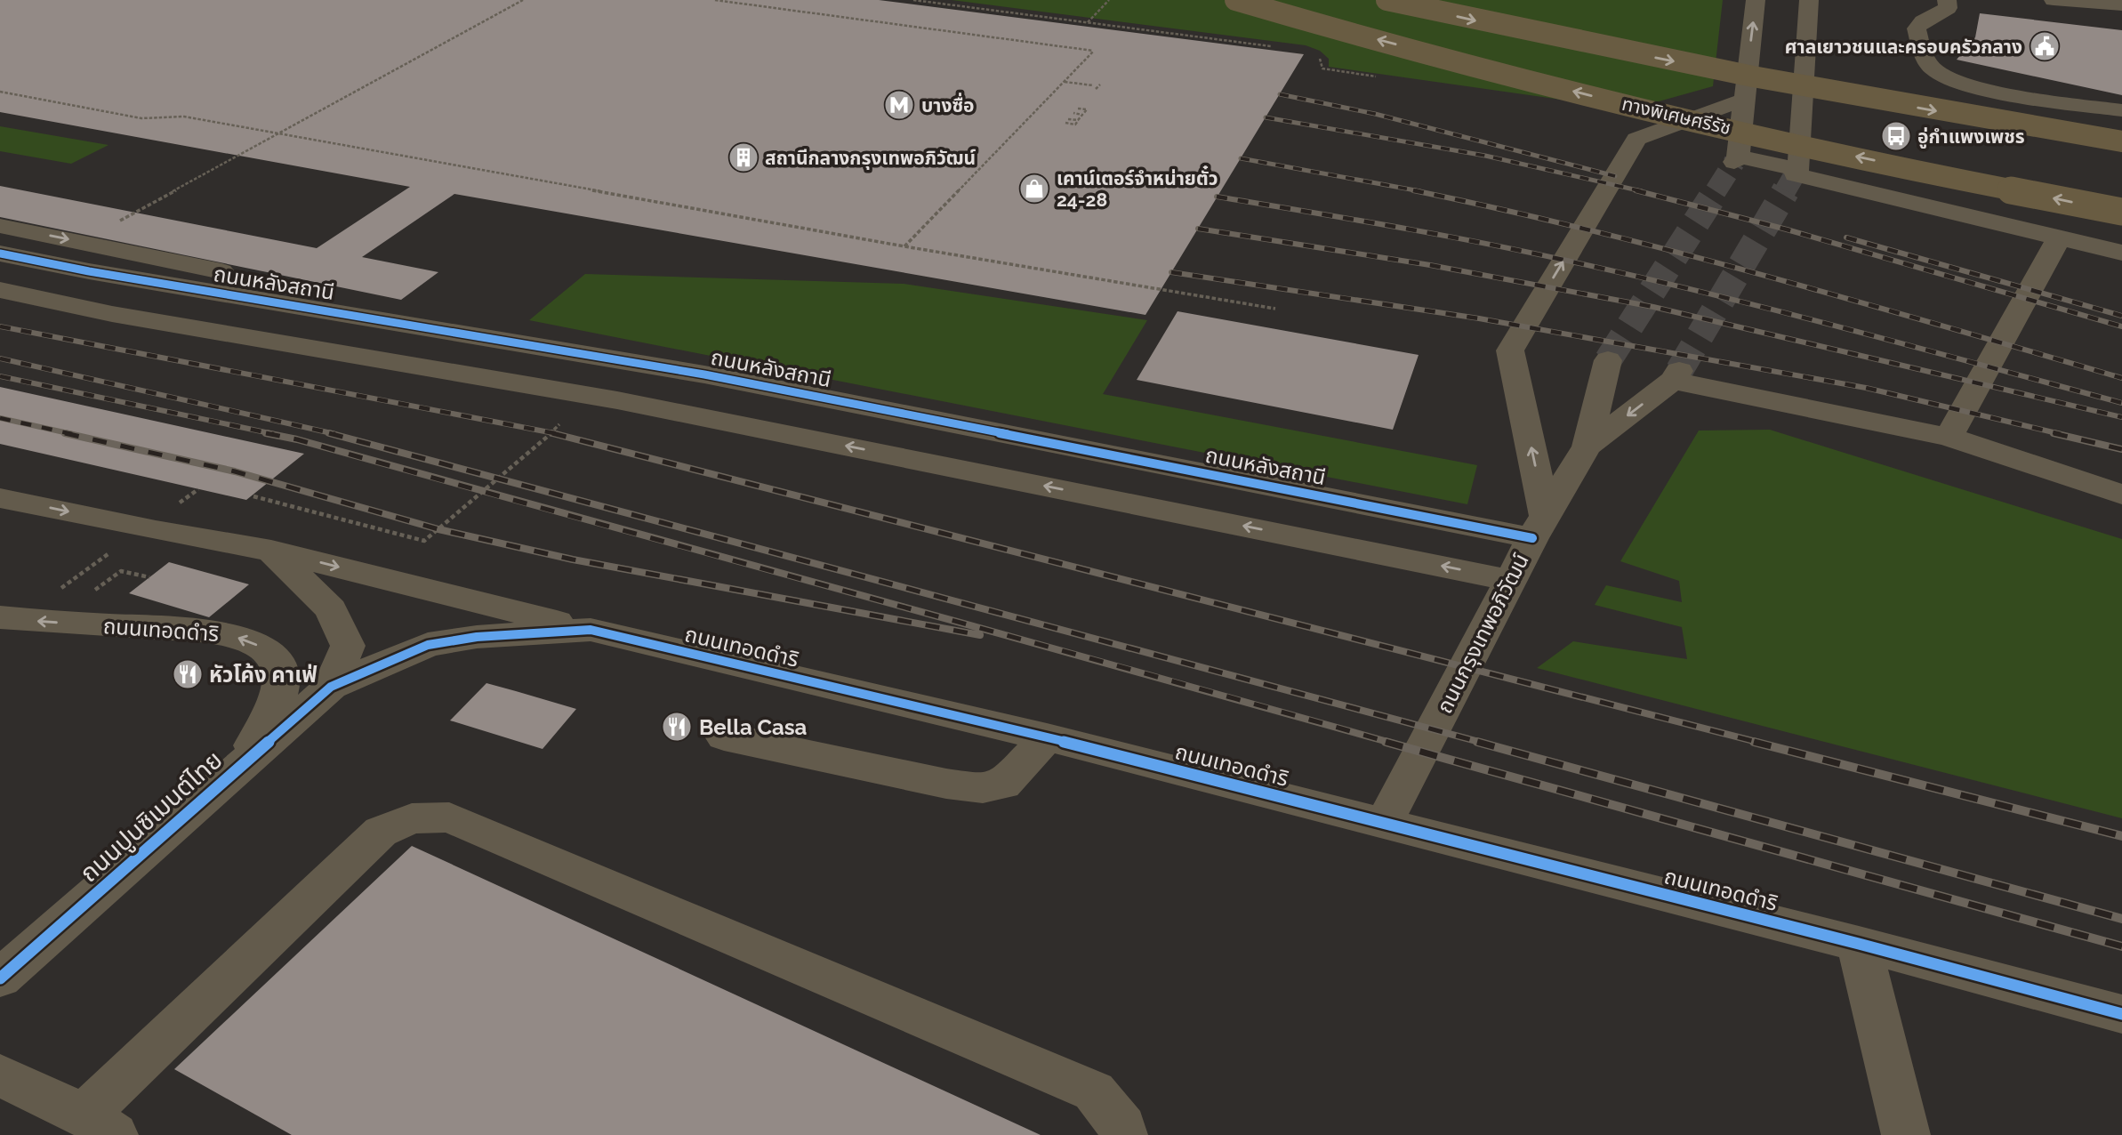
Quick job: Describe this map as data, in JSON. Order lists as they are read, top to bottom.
{
  "streets": {
    "highway": ["ทางพิเศษศรีรัช"],
    "street": [
      "ถนนหลังสถานี",
      "ถนนเทอดดำริ",
      "ถนนกรุงเทพอภิวัฒน์",
      "ถนนปูนซิเมนต์ไทย"
    ]
  },
  "crossings": [
    ["ถนนหลังสถานี", "ถนนกรุงเทพอภิวัฒน์"],
    ["ถนนเทอดดำริ", "ถนนกรุงเทพอภิวัฒน์"],
    ["ถนนเทอดดำริ", "ถนนปูนซิเมนต์ไทย"]
  ],
  "places": {
    "public building": ["ศาลเยาวชนและครอบครัวกลาง"],
    "metro station": ["บางซื่อ"],
    "bus stop": ["อู่กำแพงเพชร"],
    "building": ["สถานีกลางกรุงเทพอภิวัฒน์"],
    "shop": ["เคาน์เตอร์จำหน่ายตั๋ว 24-28"],
    "restaurant": ["หัวโค้ง คาเฟ่", "Bella Casa"]
  }
}
